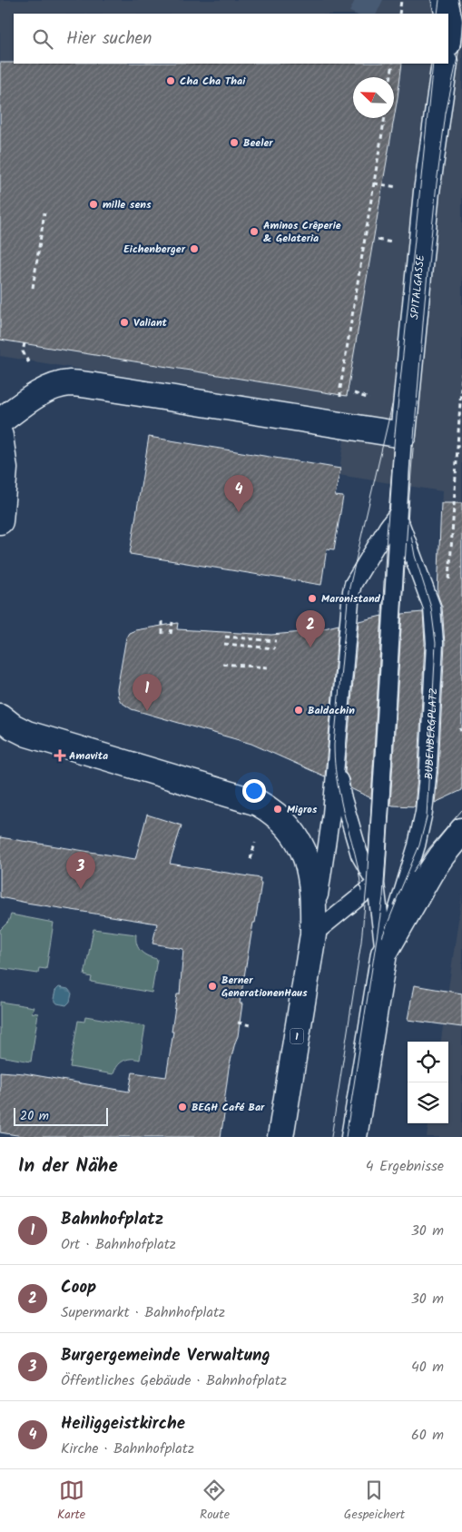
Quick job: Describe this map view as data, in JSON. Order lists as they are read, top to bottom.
{
  "streets": {
    "street": ["SPITALGASSE", "BUBENBERGPLATZ", "1"]
  },
  "crossings": [
    ["SPITALGASSE", "BUBENBERGPLATZ"]
  ],
  "places": {
    "other": [
      "Cha Cha Thai",
      "Beeler",
      "mille sens",
      "Aminos Crêperie & Gelateria",
      "Eichenberger",
      "Valiant",
      "Maronistand",
      "Baldachin",
      "Migros",
      "Berner GenerationenHaus",
      "BEGH Café Bar"
    ],
    "health": ["Amavita"]
  },
  "scale_bar": "20 m",
  "north": "top left",
  "page": {
    "search": "Hier suchen",
    "pins": [
      "4",
      "2",
      "1",
      "3"
    ],
    "scale": "20 m",
    "heading": ["In der Nähe", "4 Ergebnisse"],
    "list": [
      {
        "mark": "1",
        "name": "Bahnhofplatz",
        "note": "Ort · Bahnhofplatz",
        "value": "30 m"
      },
      {
        "mark": "2",
        "name": "Coop",
        "note": "Supermarkt · Bahnhofplatz",
        "value": "30 m"
      },
      {
        "mark": "3",
        "name": "Burgergemeinde Verwaltung",
        "note": "Öffentliches Gebäude · Bahnhofplatz",
        "value": "40 m"
      },
      {
        "mark": "4",
        "name": "Heiliggeistkirche",
        "note": "Kirche · Bahnhofplatz",
        "value": "60 m"
      }
    ],
    "nav": ["Karte", "Route", "Gespeichert"]
  }
}
